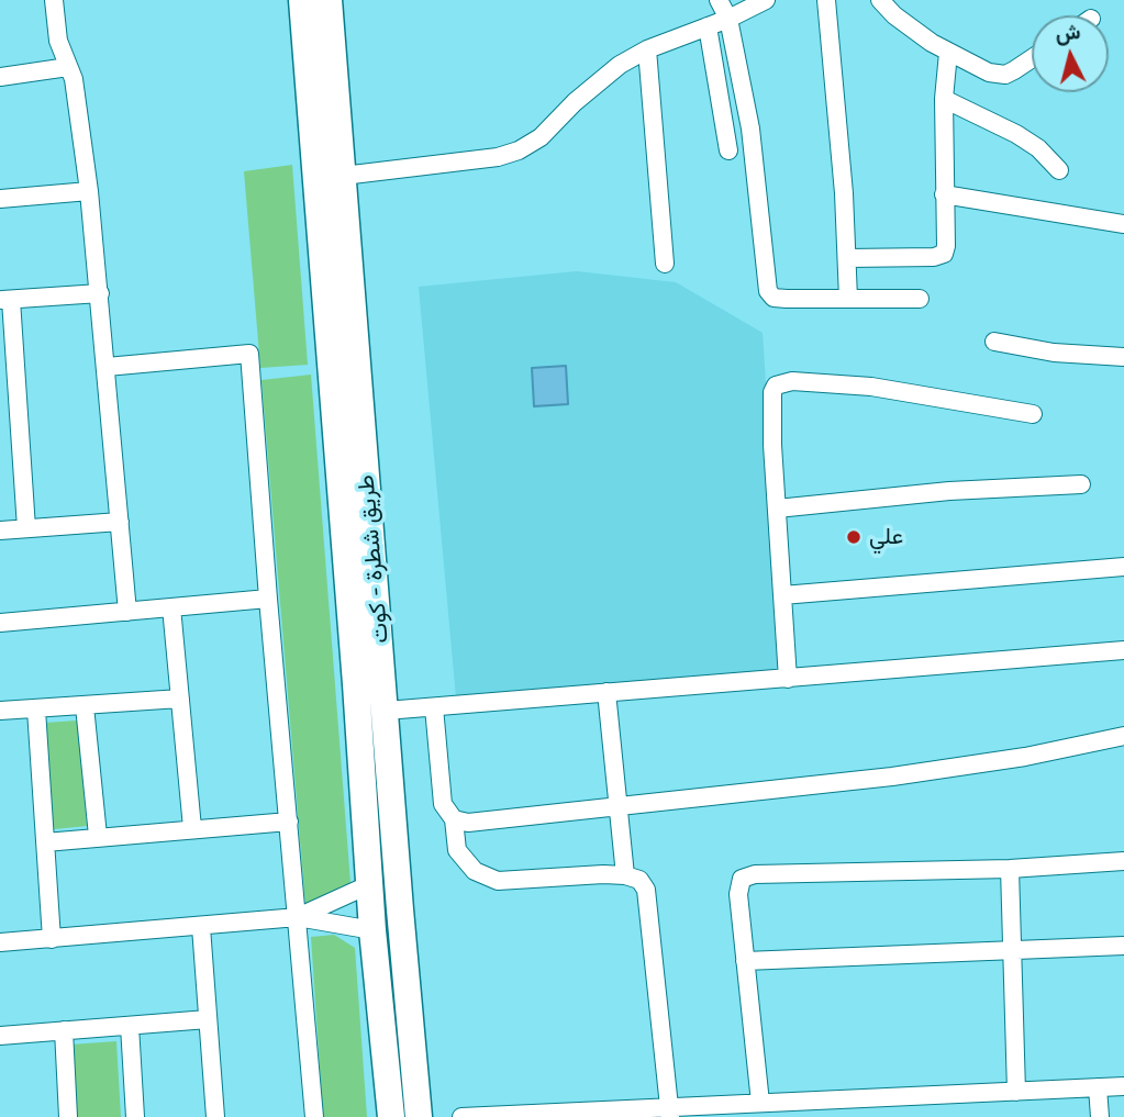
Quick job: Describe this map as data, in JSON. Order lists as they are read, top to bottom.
{
  "streets": {
    "highway": ["طريق شطرة - كوت"]
  },
  "places": ["علي"],
  "north": "top"
}
